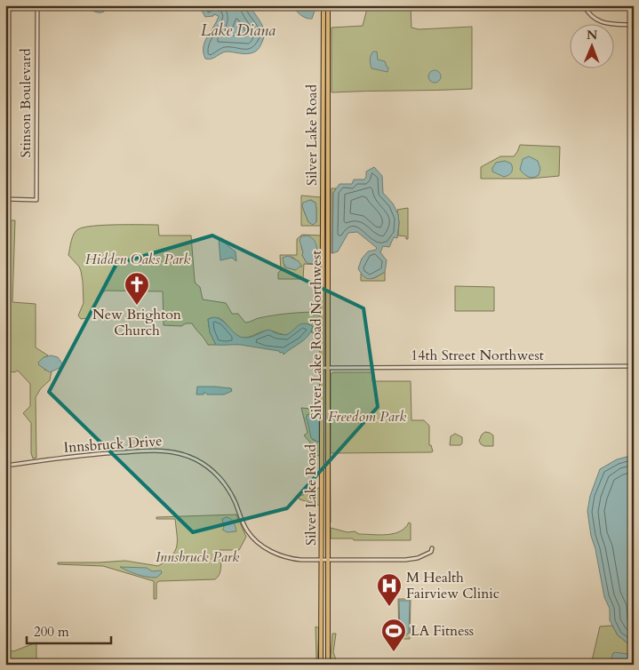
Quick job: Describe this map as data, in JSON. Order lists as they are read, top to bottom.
{
  "streets": {
    "main road": ["Silver Lake Road", "Silver Lake Road Northwest"],
    "street": ["Stinson Boulevard", "14th Street Northwest", "Innsbruck Drive"]
  },
  "crossings": [
    ["Silver Lake Road", "14th Street Northwest"],
    ["Silver Lake Road", "Innsbruck Drive"],
    ["Silver Lake Road Northwest", "14th Street Northwest"],
    ["Silver Lake Road Northwest", "Innsbruck Drive"]
  ],
  "water": ["Lake Diana"],
  "parks": ["Hidden Oaks Park", "Freedom Park", "Innsbruck Park"],
  "places": {
    "church": ["New Brighton Church"],
    "hospital": ["M Health Fairview Clinic"],
    "sports": ["LA Fitness"]
  },
  "scale_bar": "200 m",
  "north": "top"
}
